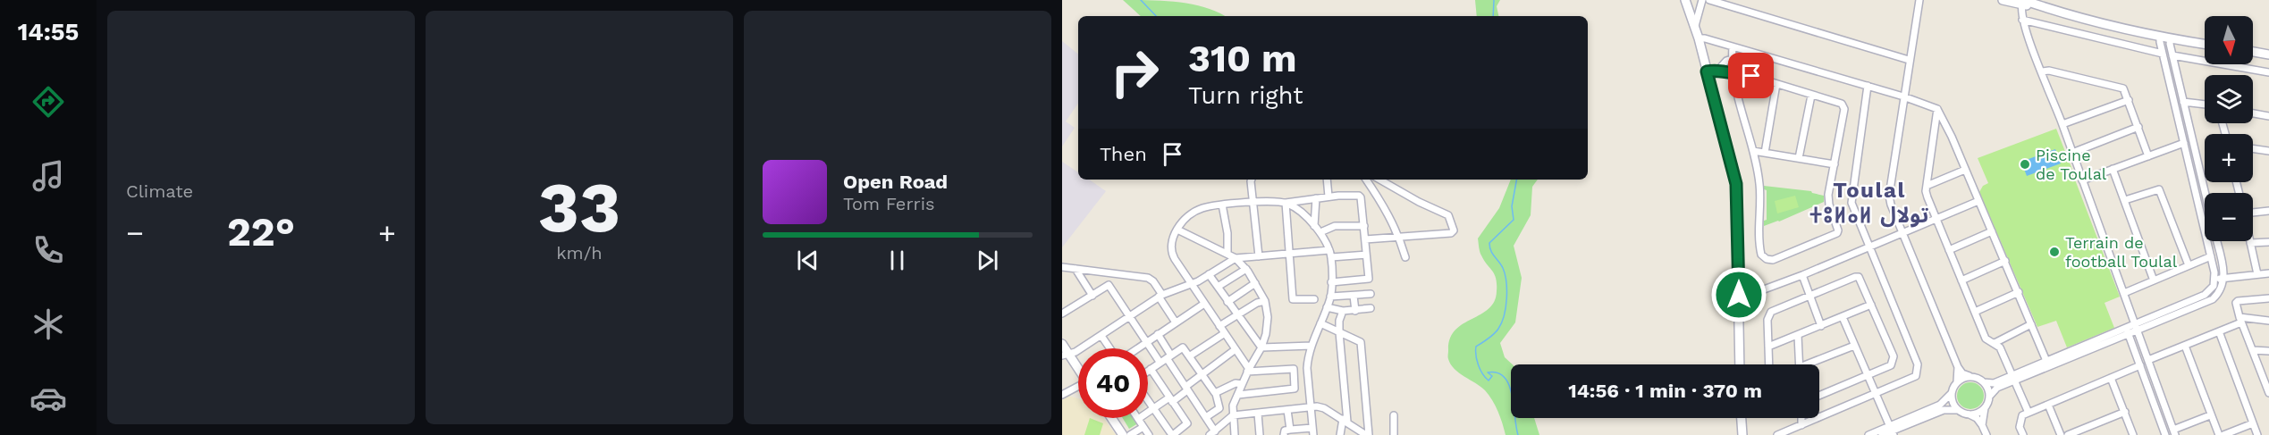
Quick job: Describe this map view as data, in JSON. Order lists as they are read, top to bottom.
{
  "districts": ["Toulal ⵜⵓⵍⴰⵍ تولال"],
  "places": ["Piscine de Toulal", "Terrain de football Toulal"],
  "north": "bottom",
  "page": {
    "tabs": "14:55",
    "tile": [
      "Climate",
      ["33", "km/h"]
    ],
    "map_buttons": ["+", "−"],
    "turn": ["310 m", "Turn right"],
    "then": "Then",
    "song": ["Open Road", "Tom Ferris"],
    "heat": ["−", "22°", "+"],
    "limit": "40",
    "trip": "14:56 · 1 min · 370 m"
  }
}
